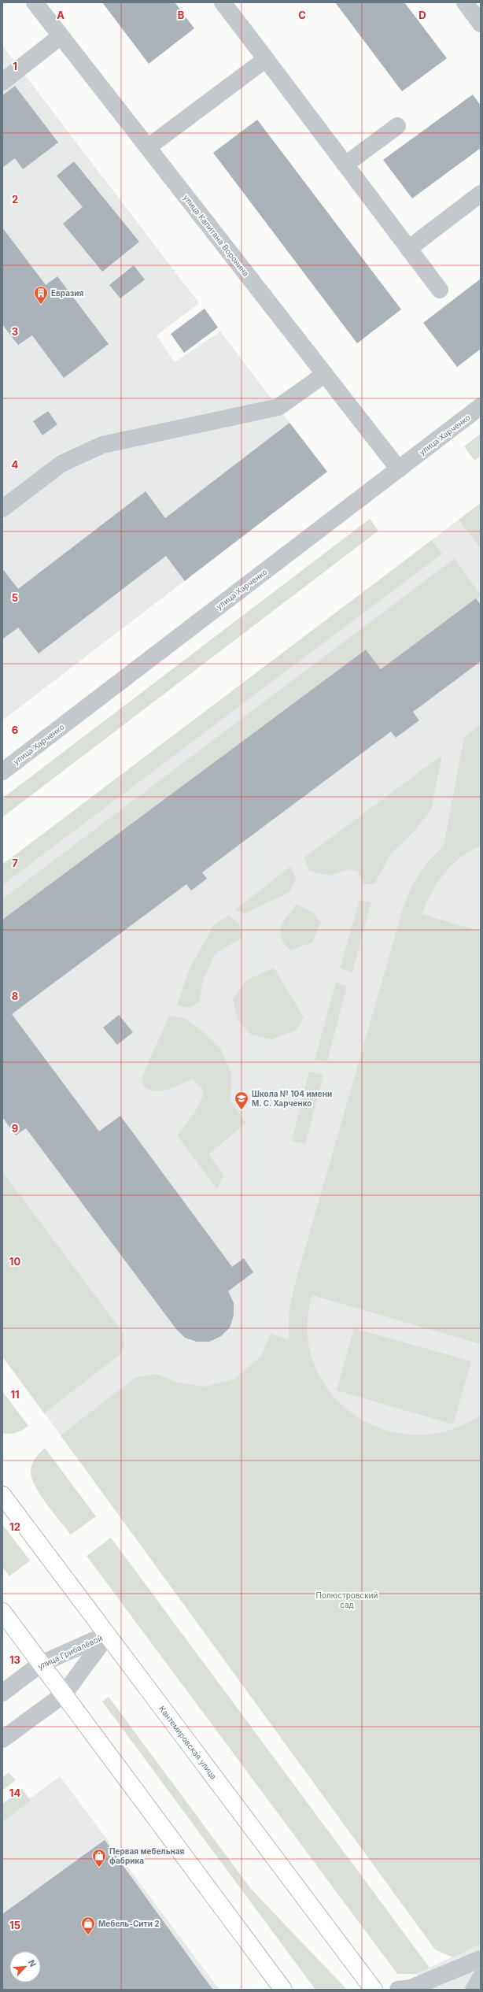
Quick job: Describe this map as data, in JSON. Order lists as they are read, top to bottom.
{
  "streets": {
    "main road": ["Кантемировская улица"],
    "street": ["улица Капитана Воронина", "улица Харченко", "улица Грибалёвой"]
  },
  "crossings": [
    ["улица Капитана Воронина", "улица Харченко"],
    ["улица Грибалёвой", "Кантемировская улица"]
  ],
  "parks": ["Полюстровский сад"],
  "places": {
    "building": ["Евразия"],
    "school or university": ["Школа № 104 имени М. С. Харченко"],
    "shop": ["Первая мебельная фабрика", "Мебель-Сити 2"]
  },
  "north": "top right",
  "grid": {
    "columns": [
      "A",
      "B",
      "C",
      "D"
    ],
    "rows": [
      "1",
      "2",
      "3",
      "4",
      "5",
      "6",
      "7",
      "8",
      "9",
      "10",
      "11",
      "12",
      "13",
      "14",
      "15"
    ]
  }
}
